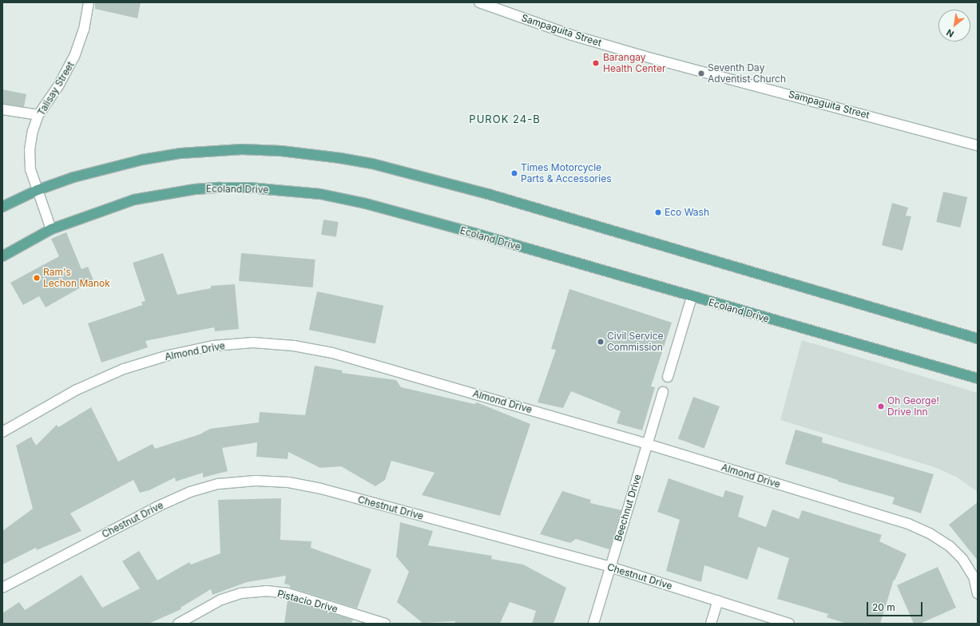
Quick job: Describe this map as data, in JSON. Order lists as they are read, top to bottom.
{
  "streets": {
    "main road": ["Ecoland Drive"],
    "street": [
      "Sampaguita Street",
      "Talisay Street",
      "Almond Drive",
      "Chestnut Drive",
      "Beechnut Drive",
      "Pistacio Drive"
    ]
  },
  "crossings": [
    ["Talisay Street", "Ecoland Drive"],
    ["Almond Drive", "Beechnut Drive"],
    ["Chestnut Drive", "Beechnut Drive"]
  ],
  "districts": ["PUROK 24-B"],
  "places": [
    "Barangay Health Center",
    "Seventh Day Adventist Church",
    "Times Motorcycle Parts & Accessories",
    "Eco Wash",
    "Ram's Lechon Manok",
    "Civil Service Commission",
    "Oh George! Drive Inn"
  ],
  "scale_bar": "20 m",
  "north": "bottom left"
}
